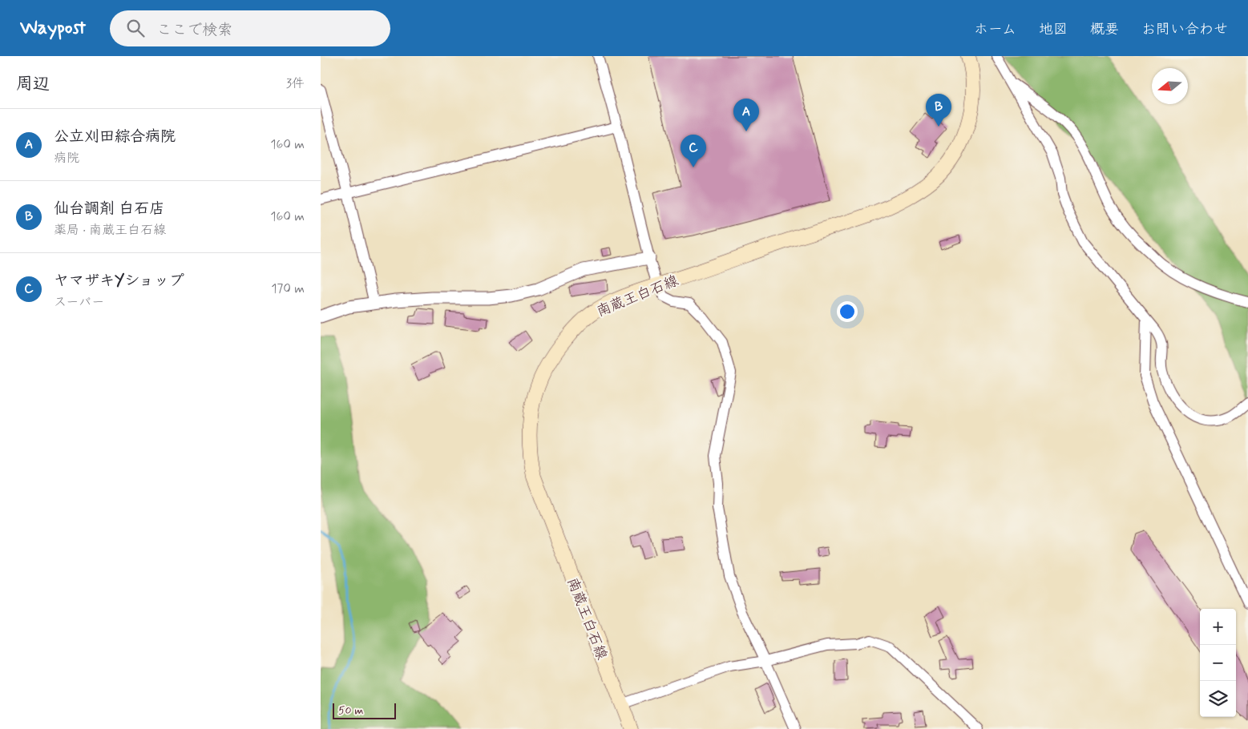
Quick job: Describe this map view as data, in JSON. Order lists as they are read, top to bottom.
{
  "streets": {
    "main road": ["南蔵王白石線"]
  },
  "scale_bar": "50 m",
  "north": "left",
  "page": {
    "header": "Waypost",
    "search": "ここで検索",
    "nav": [
      "ホーム",
      "地図",
      "概要",
      "お問い合わせ"
    ],
    "heading": ["周辺", "3件"],
    "pins": ["B", "A", "C"],
    "list": [
      {
        "mark": "A",
        "name": "公立刈田綜合病院",
        "note": "病院",
        "value": "160 m"
      },
      {
        "mark": "B",
        "name": "仙台調剤 白石店",
        "note": "薬局 · 南蔵王白石線",
        "value": "160 m"
      },
      {
        "mark": "C",
        "name": "ヤマザキYショップ",
        "note": "スーパー",
        "value": "170 m"
      }
    ],
    "map_buttons": ["+", "−"],
    "scale": "50 m"
  }
}
